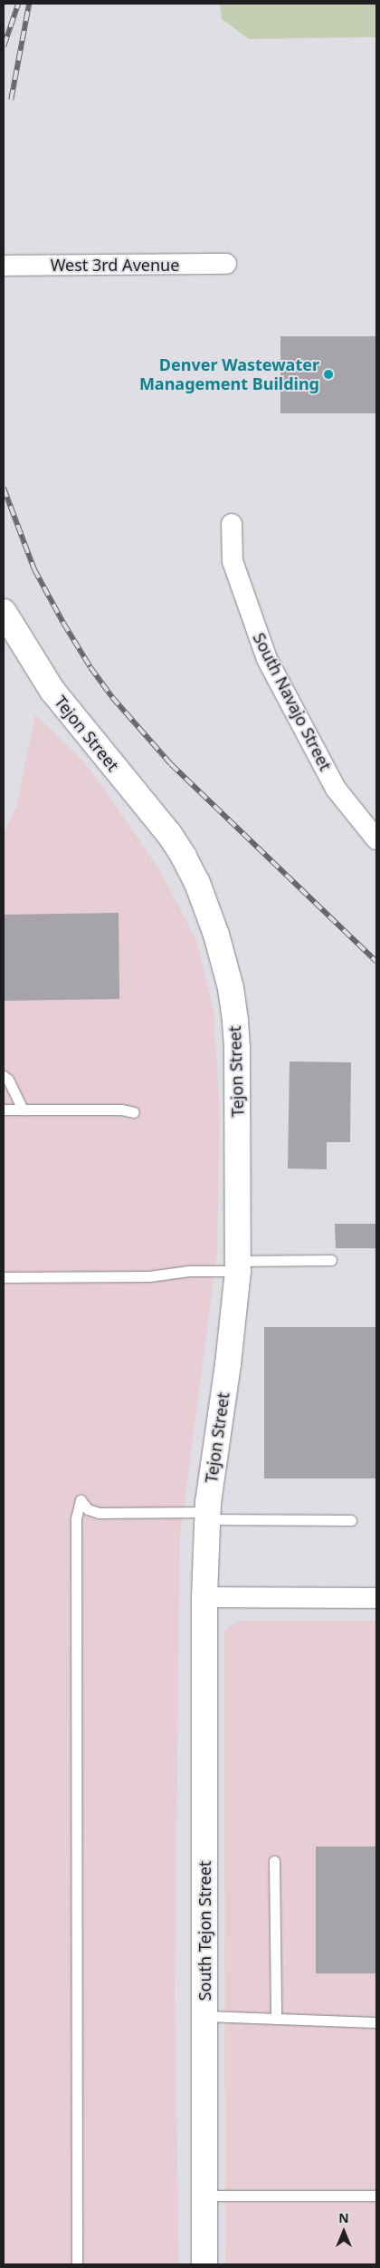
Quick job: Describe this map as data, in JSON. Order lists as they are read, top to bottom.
{
  "streets": {
    "street": [
      "West 3rd Avenue",
      "South Navajo Street",
      "Tejon Street",
      "South Tejon Street"
    ]
  },
  "crossings": [
    ["Tejon Street", "South Tejon Street"]
  ],
  "places": ["Denver Wastewater Management Building"],
  "north": "top"
}
